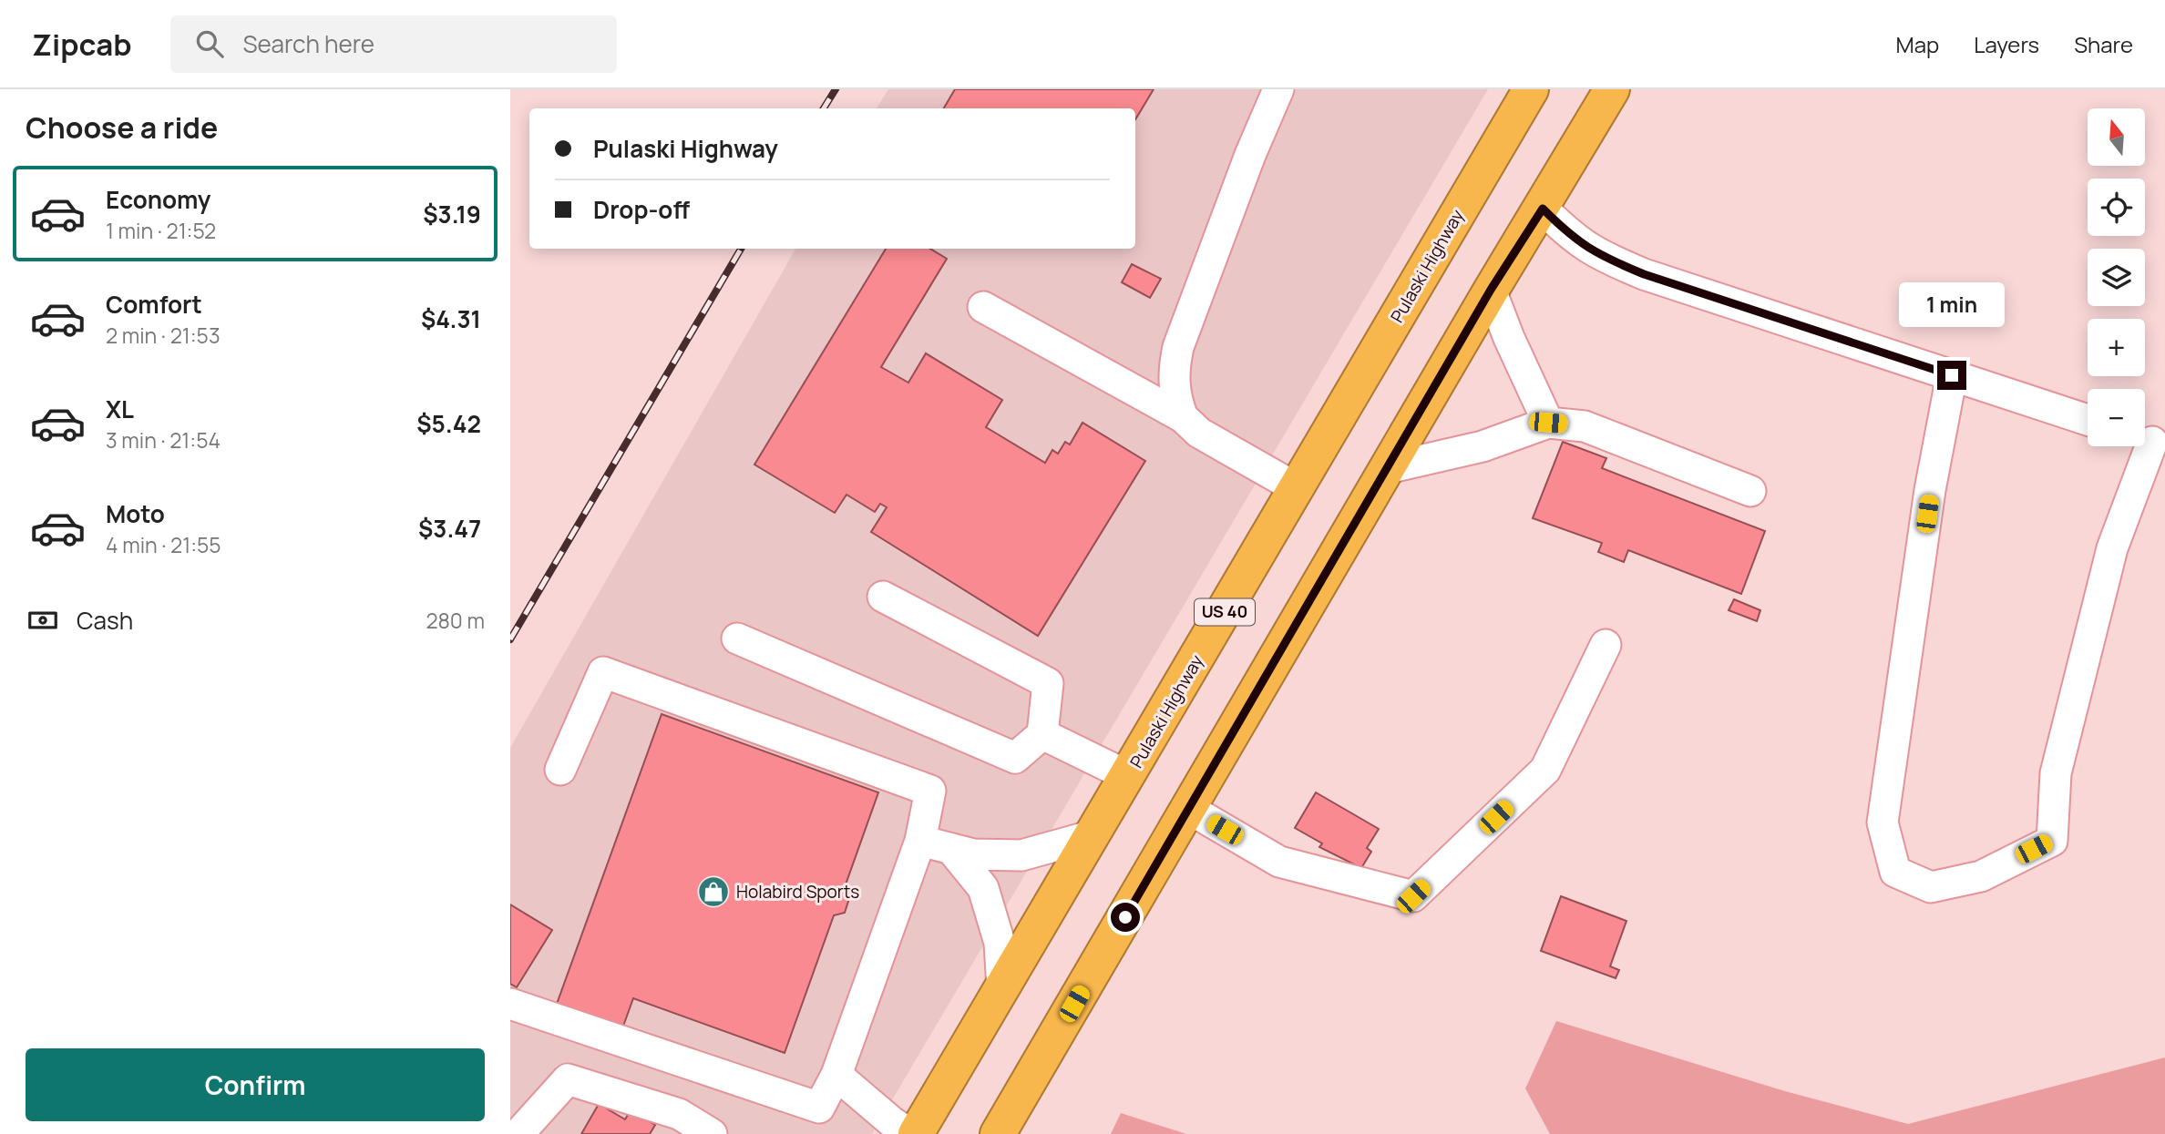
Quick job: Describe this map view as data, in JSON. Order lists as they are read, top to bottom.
{
  "streets": {
    "highway": ["Pulaski Highway", "US 40"]
  },
  "places": {
    "shop": ["Holabird Sports"]
  },
  "north": "top",
  "page": {
    "header": "Zipcab",
    "search": "Search here",
    "nav": ["Map", "Layers", "Share"],
    "heading": "Choose a ride",
    "map_buttons": ["+", "−"],
    "banner": ["Pulaski Highway", "Drop-off"],
    "list": [
      {
        "name": "Economy",
        "note": "1 min · 21:52",
        "value": "$3.19"
      },
      {
        "name": "Comfort",
        "note": "2 min · 21:53",
        "value": "$4.31"
      },
      {
        "name": "XL",
        "note": "3 min · 21:54",
        "value": "$5.42"
      },
      {
        "name": "Moto",
        "note": "4 min · 21:55",
        "value": "$3.47"
      }
    ],
    "bubble": "1 min",
    "pay": ["Cash", "280 m"],
    "buttons": "Confirm"
  }
}
